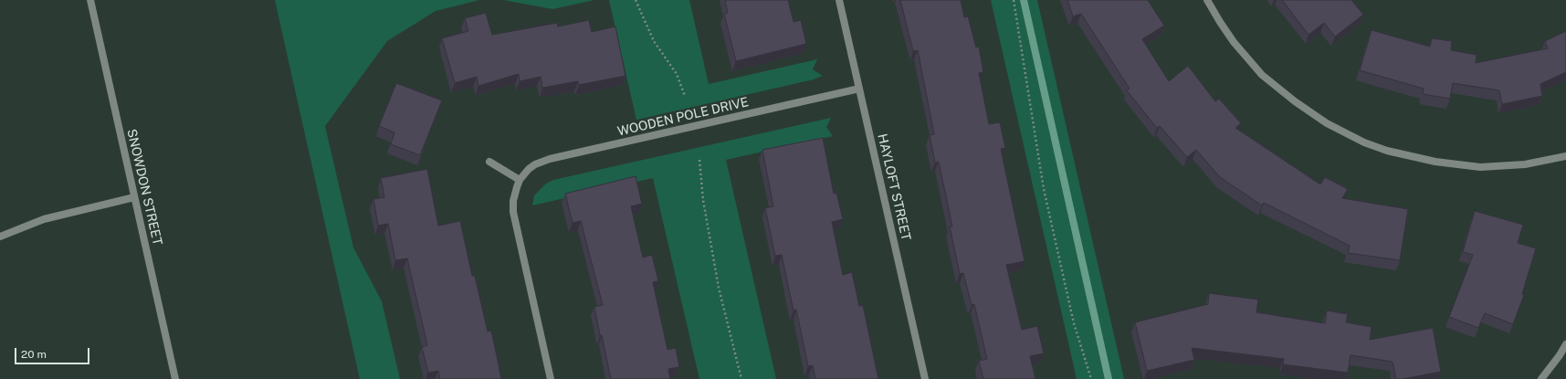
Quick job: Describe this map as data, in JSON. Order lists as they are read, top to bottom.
{
  "streets": {
    "street": ["WOODEN POLE DRIVE", "SNOWDON STREET", "HAYLOFT STREET"]
  },
  "crossings": [
    ["WOODEN POLE DRIVE", "HAYLOFT STREET"]
  ],
  "scale_bar": "20 m"
}
